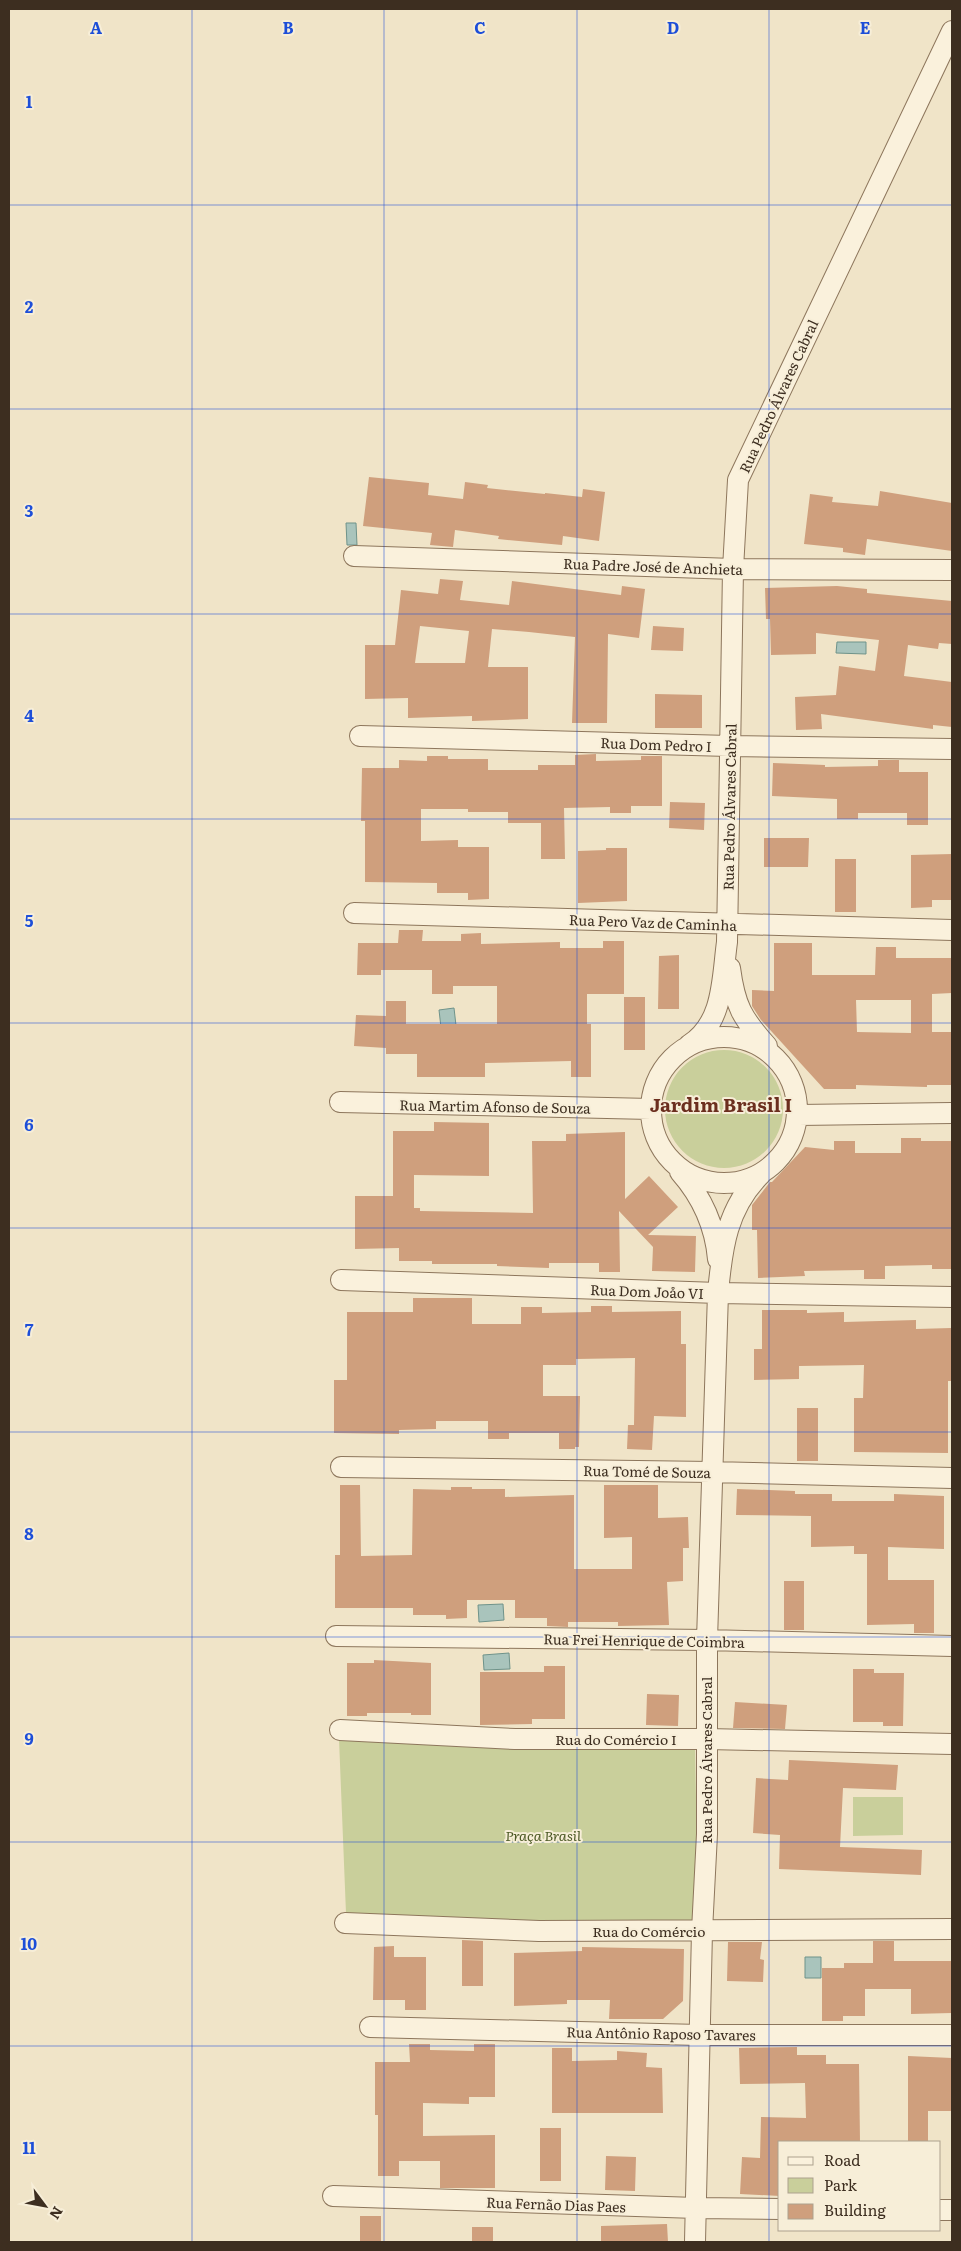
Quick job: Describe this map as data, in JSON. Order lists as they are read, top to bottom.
{
  "streets": {
    "street": [
      "Rua Pedro Álvares Cabral",
      "Rua Padre José de Anchieta",
      "Rua Dom Pedro I",
      "Rua Pero Vaz de Caminha",
      "Rua Martim Afonso de Souza",
      "Rua Dom Joåo VI",
      "Rua Tomé de Souza",
      "Rua Frei Henrique de Coimbra",
      "Rua do Comércio I",
      "Rua do Comércio",
      "Rua Antônio Raposo Tavares",
      "Rua Fernão Dias Paes"
    ]
  },
  "crossings": [
    ["Rua Pedro Álvares Cabral", "Rua Padre José de Anchieta"],
    ["Rua Pedro Álvares Cabral", "Rua Dom Pedro I"],
    ["Rua Pedro Álvares Cabral", "Rua Pero Vaz de Caminha"],
    ["Rua Pedro Álvares Cabral", "Rua Martim Afonso de Souza"],
    ["Rua Pedro Álvares Cabral", "Rua Dom Joåo VI"],
    ["Rua Pedro Álvares Cabral", "Rua Tomé de Souza"],
    ["Rua Pedro Álvares Cabral", "Rua Frei Henrique de Coimbra"],
    ["Rua Pedro Álvares Cabral", "Rua do Comércio I"],
    ["Rua Pedro Álvares Cabral", "Rua do Comércio"],
    ["Rua Pedro Álvares Cabral", "Rua Antônio Raposo Tavares"],
    ["Rua Pedro Álvares Cabral", "Rua Fernão Dias Paes"]
  ],
  "districts": ["Jardim Brasil I"],
  "parks": ["Praça Brasil"],
  "legend": ["Road", "Park", "Building"],
  "north": "bottom right",
  "grid": {
    "columns": [
      "A",
      "B",
      "C",
      "D",
      "E"
    ],
    "rows": [
      "1",
      "2",
      "3",
      "4",
      "5",
      "6",
      "7",
      "8",
      "9",
      "10",
      "11"
    ]
  }
}
